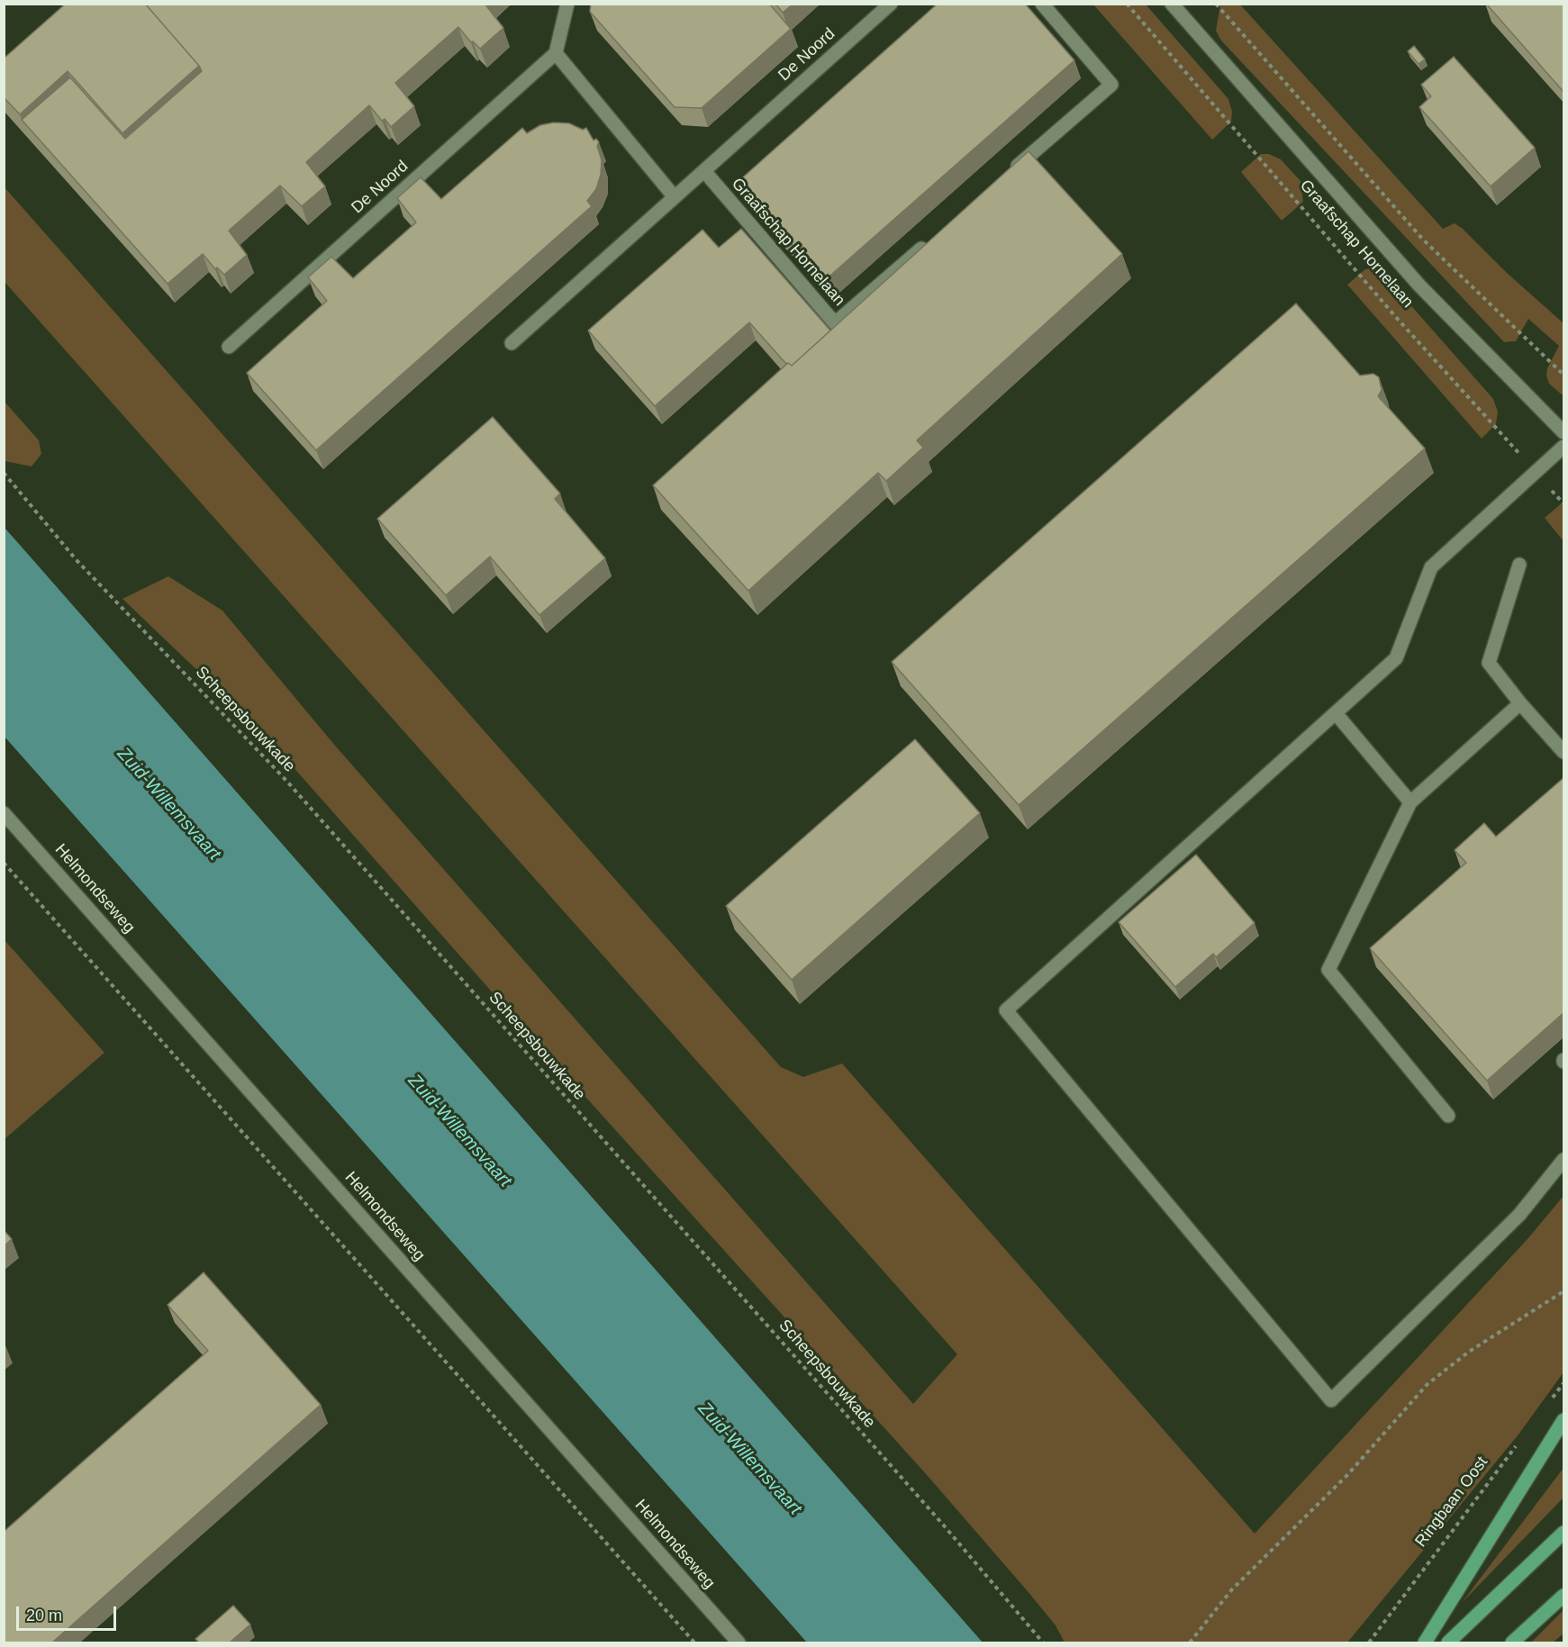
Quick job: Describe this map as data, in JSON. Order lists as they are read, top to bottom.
{
  "streets": {
    "street": ["De Noord", "Graafschap Hornelaan", "Helmondseweg"],
    "path": ["Scheepsbouwkade", "Ringbaan Oost"]
  },
  "crossings": [
    ["De Noord", "Graafschap Hornelaan"]
  ],
  "water": ["Zuid-Willemsvaart"],
  "scale_bar": "20 m"
}
